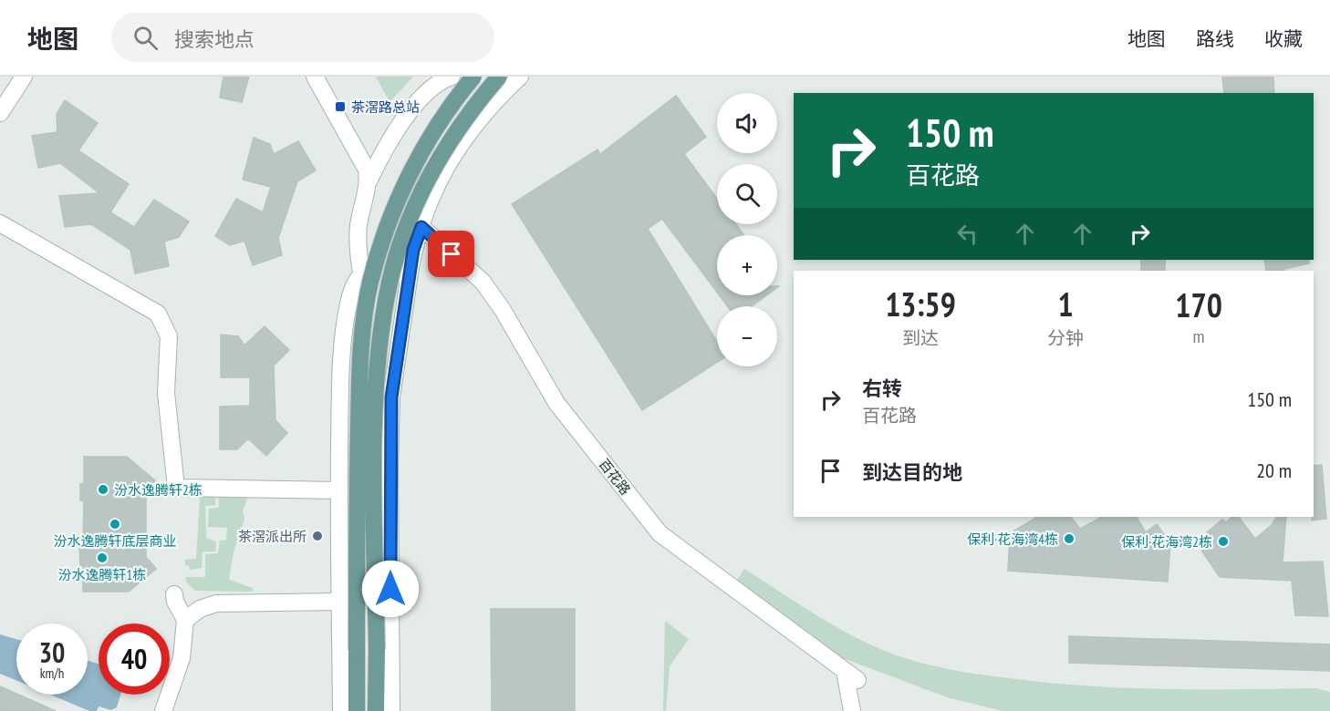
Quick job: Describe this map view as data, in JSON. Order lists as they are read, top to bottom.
{
  "streets": {
    "street": ["百花路"]
  },
  "places": {
    "transit": ["茶滘路总站"],
    "other": [
      "汾水逸腾轩2栋",
      "汾水逸腾轩底层商业",
      "茶滘派出所",
      "保利·花海湾4栋",
      "保利·花海湾2栋",
      "汾水逸腾轩1栋"
    ]
  },
  "page": {
    "header": "地图",
    "search": "搜索地点",
    "nav": ["地图", "路线", "收藏"],
    "map_buttons": ["+", "−"],
    "turn": ["150 m", "百花路"],
    "eta": [
      "13:59",
      "到达",
      "1",
      "分钟",
      "170",
      "m"
    ],
    "list": [
      {
        "name": "右转",
        "note": "百花路",
        "value": "150 m"
      },
      {
        "name": "到达目的地",
        "value": "20 m"
      }
    ],
    "speed": "30 km/h",
    "limit": "40"
  }
}
